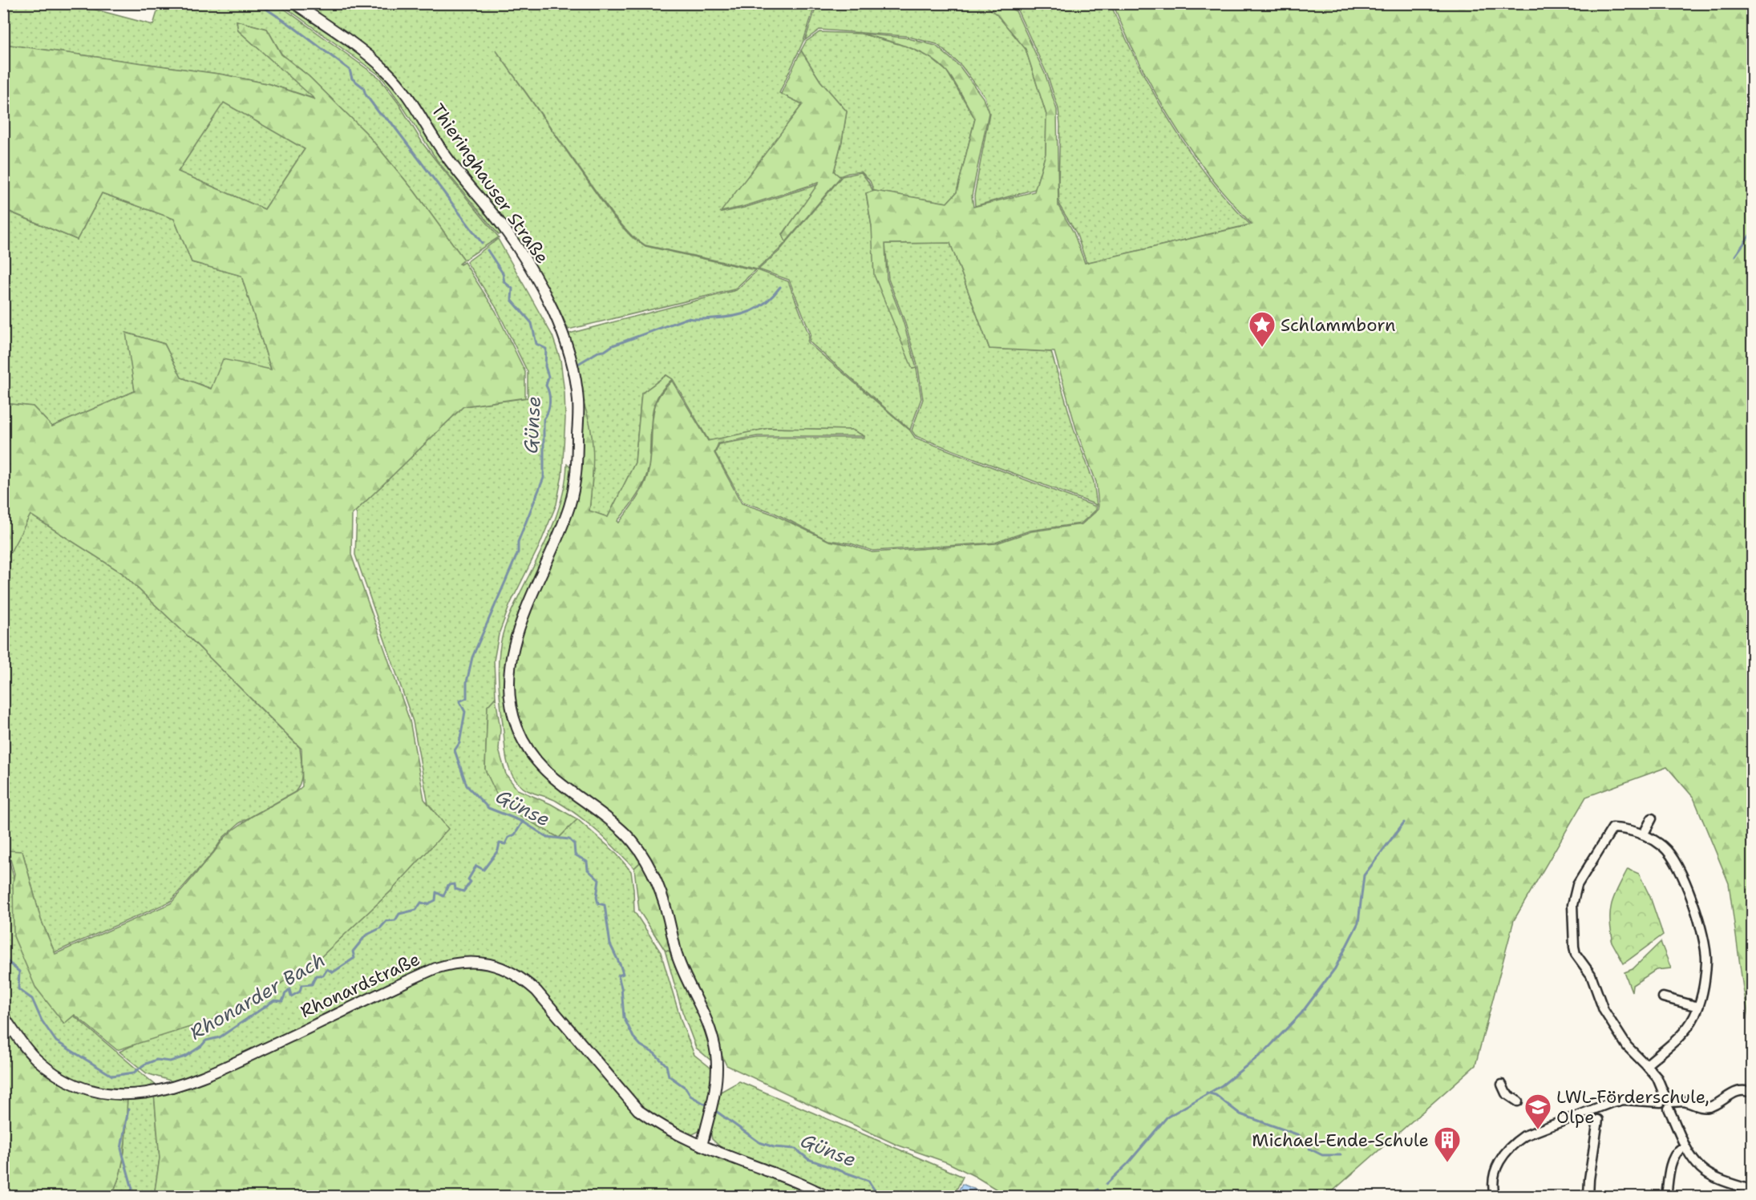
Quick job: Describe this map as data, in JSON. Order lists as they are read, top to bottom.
{
  "streets": {
    "street": ["Thieringhauser Straße", "Rhonardstraße"]
  },
  "crossings": [
    ["Thieringhauser Straße", "Rhonardstraße"]
  ],
  "water": ["Günse", "Rhonarder Bach"],
  "places": {
    "place": ["Schlammborn"],
    "school or university": ["LWL-Förderschule, Olpe"],
    "building": ["Michael-Ende-Schule"]
  }
}
